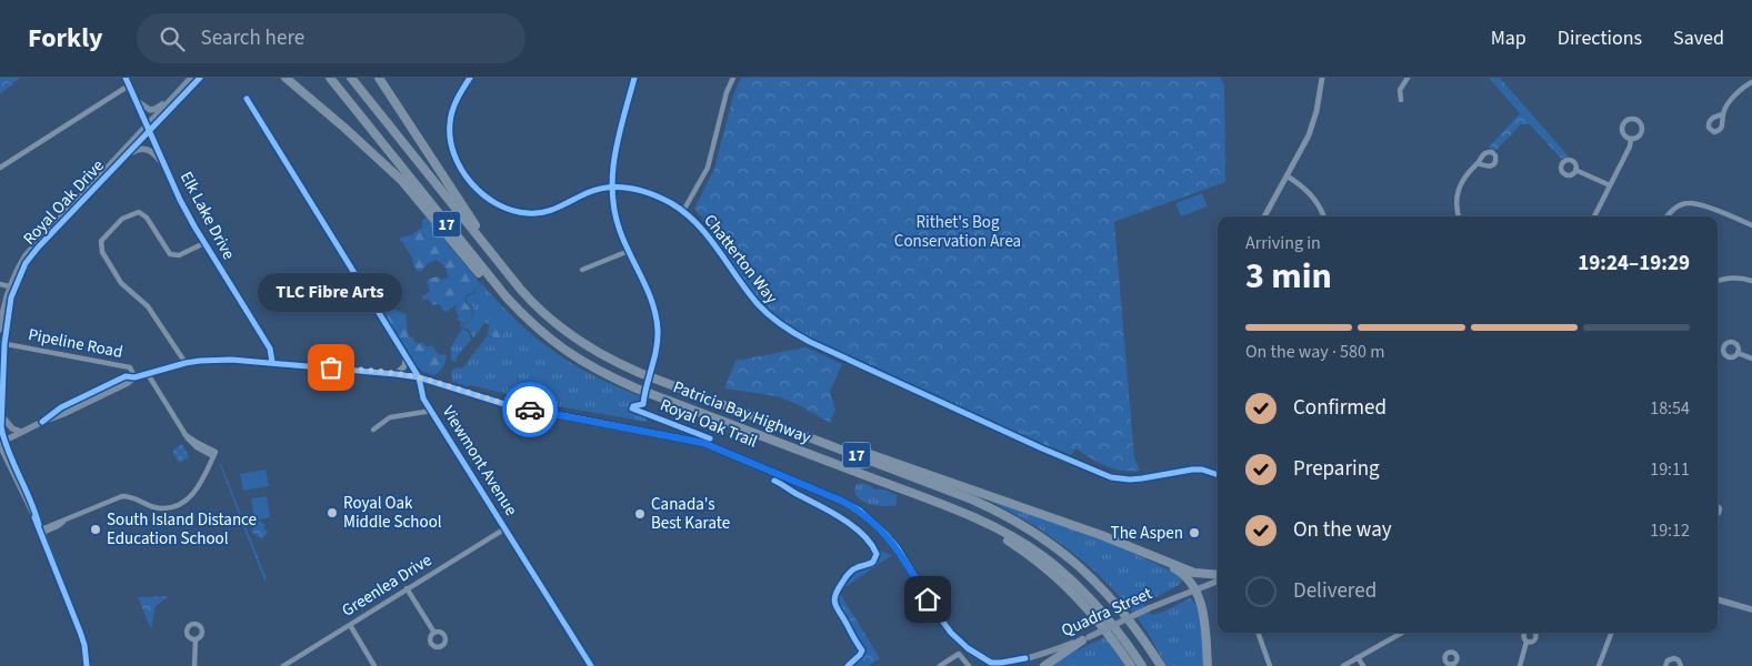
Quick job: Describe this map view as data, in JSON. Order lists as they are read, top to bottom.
{
  "streets": {
    "highway": ["17", "Patricia Bay Highway"],
    "main road": ["Royal Oak Drive", "Quadra Street"],
    "street": [
      "Elk Lake Drive",
      "Chatterton Way",
      "Pipeline Road",
      "Viewmont Avenue",
      "Greenlea Drive"
    ],
    "cycle path": ["Royal Oak Trail"]
  },
  "crossings": [
    ["Royal Oak Drive", "Elk Lake Drive"],
    ["Royal Oak Drive", "Pipeline Road"],
    ["Viewmont Avenue", "Greenlea Drive"]
  ],
  "parks": ["Rithet's Bog Conservation Area"],
  "places": [
    "TLC Fibre Arts",
    "Royal Oak Middle School",
    "Canada's Best Karate",
    "South Island Distance Education School",
    "The Aspen"
  ],
  "page": {
    "header": "Forkly",
    "search": "Search here",
    "nav": ["Map", "Directions", "Saved"],
    "heading": ["3 min", "Arriving in", "19:24–19:29"],
    "bubble": "TLC Fibre Arts",
    "bar": "On the way · 580 m",
    "list": [
      ["Confirmed", "18:54"],
      ["Preparing", "19:11"],
      ["On the way", "19:12"],
      "Delivered"
    ]
  }
}
